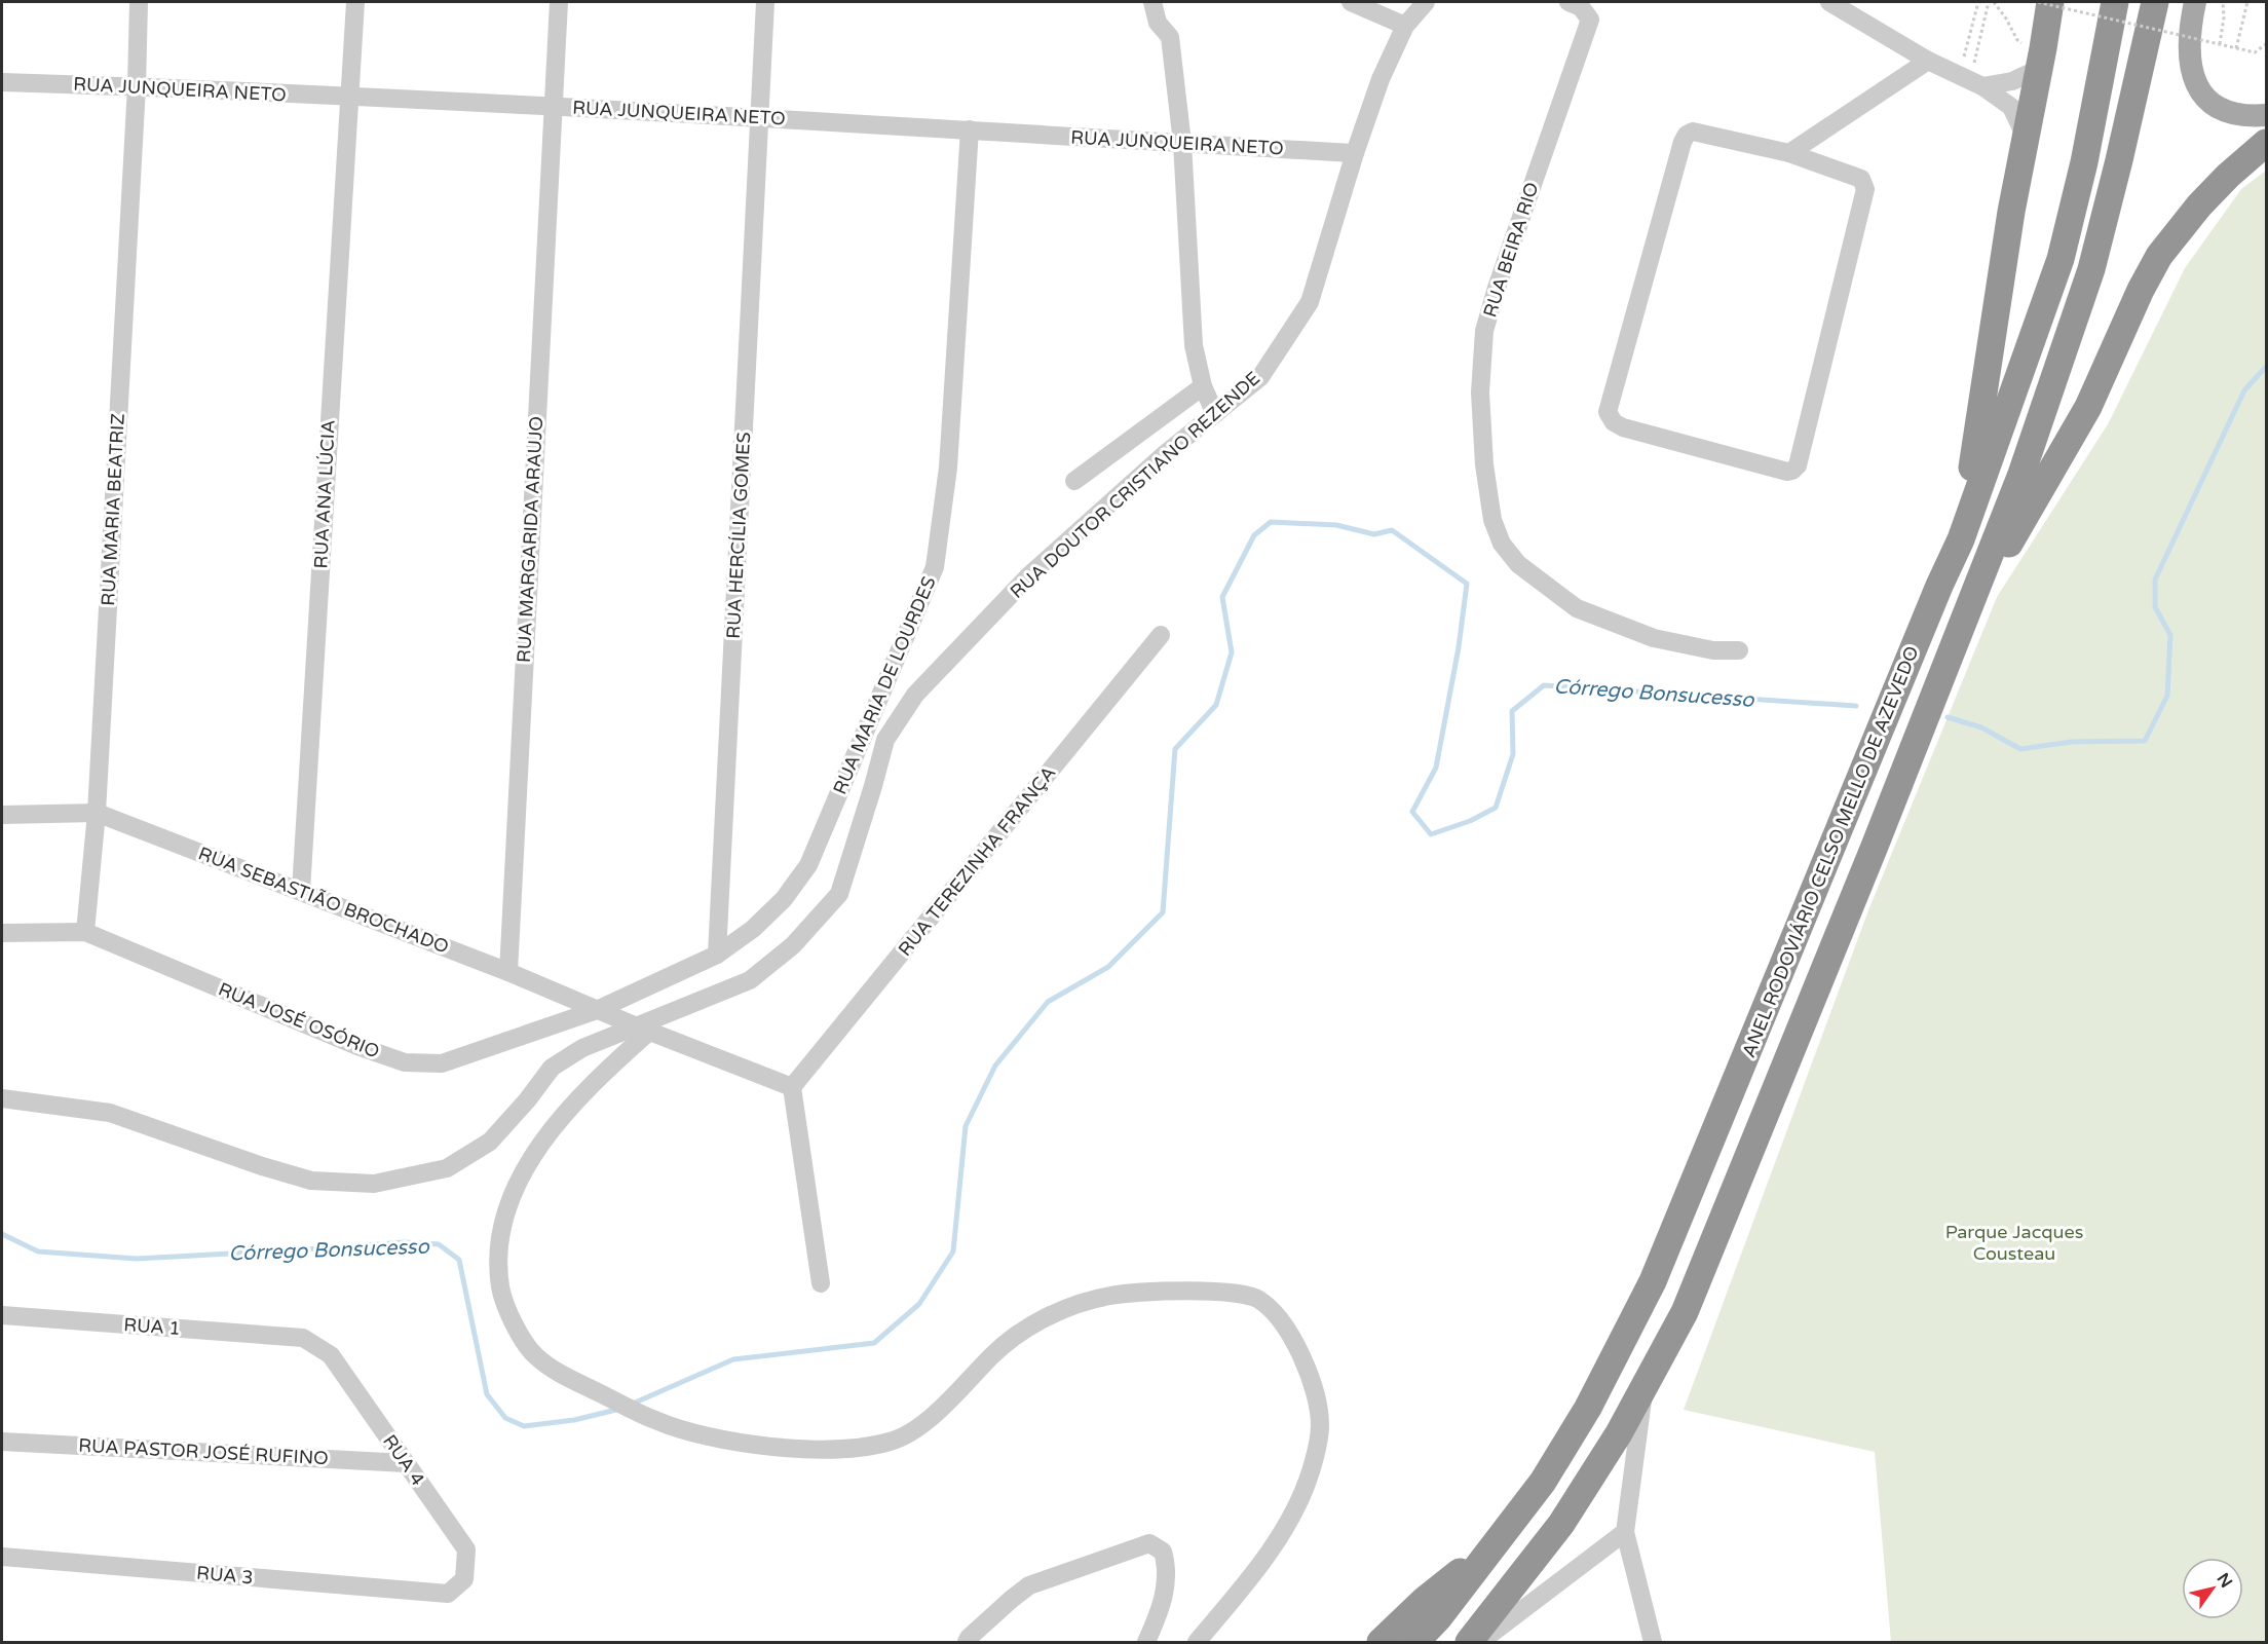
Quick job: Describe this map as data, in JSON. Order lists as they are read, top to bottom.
{
  "streets": {
    "highway": ["ANEL RODOVIÁRIO CELSO MELLO DE AZEVEDO"],
    "street": [
      "RUA JUNQUEIRA NETO",
      "RUA BEIRA RIO",
      "RUA DOUTOR CRISTIANO REZENDE",
      "RUA ANA LÚCIA",
      "RUA MARIA BEATRIZ",
      "RUA HERCÍLIA GOMES",
      "RUA MARGARIDA ARAUJO",
      "RUA MARIA DE LOURDES",
      "RUA TEREZINHA FRANÇA",
      "RUA SEBASTIÃO BROCHADO",
      "RUA JOSÉ OSÓRIO",
      "RUA 1",
      "RUA PASTOR JOSÉ RUFINO",
      "RUA 4",
      "RUA 3"
    ]
  },
  "crossings": [
    ["RUA JUNQUEIRA NETO", "RUA DOUTOR CRISTIANO REZENDE"],
    ["RUA JUNQUEIRA NETO", "RUA ANA LÚCIA"],
    ["RUA JUNQUEIRA NETO", "RUA MARIA BEATRIZ"],
    ["RUA JUNQUEIRA NETO", "RUA HERCÍLIA GOMES"],
    ["RUA JUNQUEIRA NETO", "RUA MARGARIDA ARAUJO"],
    ["RUA JUNQUEIRA NETO", "RUA MARIA DE LOURDES"],
    ["RUA DOUTOR CRISTIANO REZENDE", "RUA SEBASTIÃO BROCHADO"],
    ["RUA ANA LÚCIA", "RUA SEBASTIÃO BROCHADO"],
    ["RUA MARIA BEATRIZ", "RUA SEBASTIÃO BROCHADO"],
    ["RUA MARIA BEATRIZ", "RUA JOSÉ OSÓRIO"],
    ["RUA HERCÍLIA GOMES", "RUA MARIA DE LOURDES"],
    ["RUA MARGARIDA ARAUJO", "RUA SEBASTIÃO BROCHADO"],
    ["RUA MARIA DE LOURDES", "RUA SEBASTIÃO BROCHADO"],
    ["RUA MARIA DE LOURDES", "RUA JOSÉ OSÓRIO"],
    ["RUA TEREZINHA FRANÇA", "RUA SEBASTIÃO BROCHADO"],
    ["RUA SEBASTIÃO BROCHADO", "RUA JOSÉ OSÓRIO"],
    ["RUA 1", "RUA 4"],
    ["RUA PASTOR JOSÉ RUFINO", "RUA 4"],
    ["RUA 4", "RUA 3"]
  ],
  "water": ["Córrego Bonsucesso"],
  "parks": ["Parque Jacques Cousteau"],
  "north": "top right"
}
